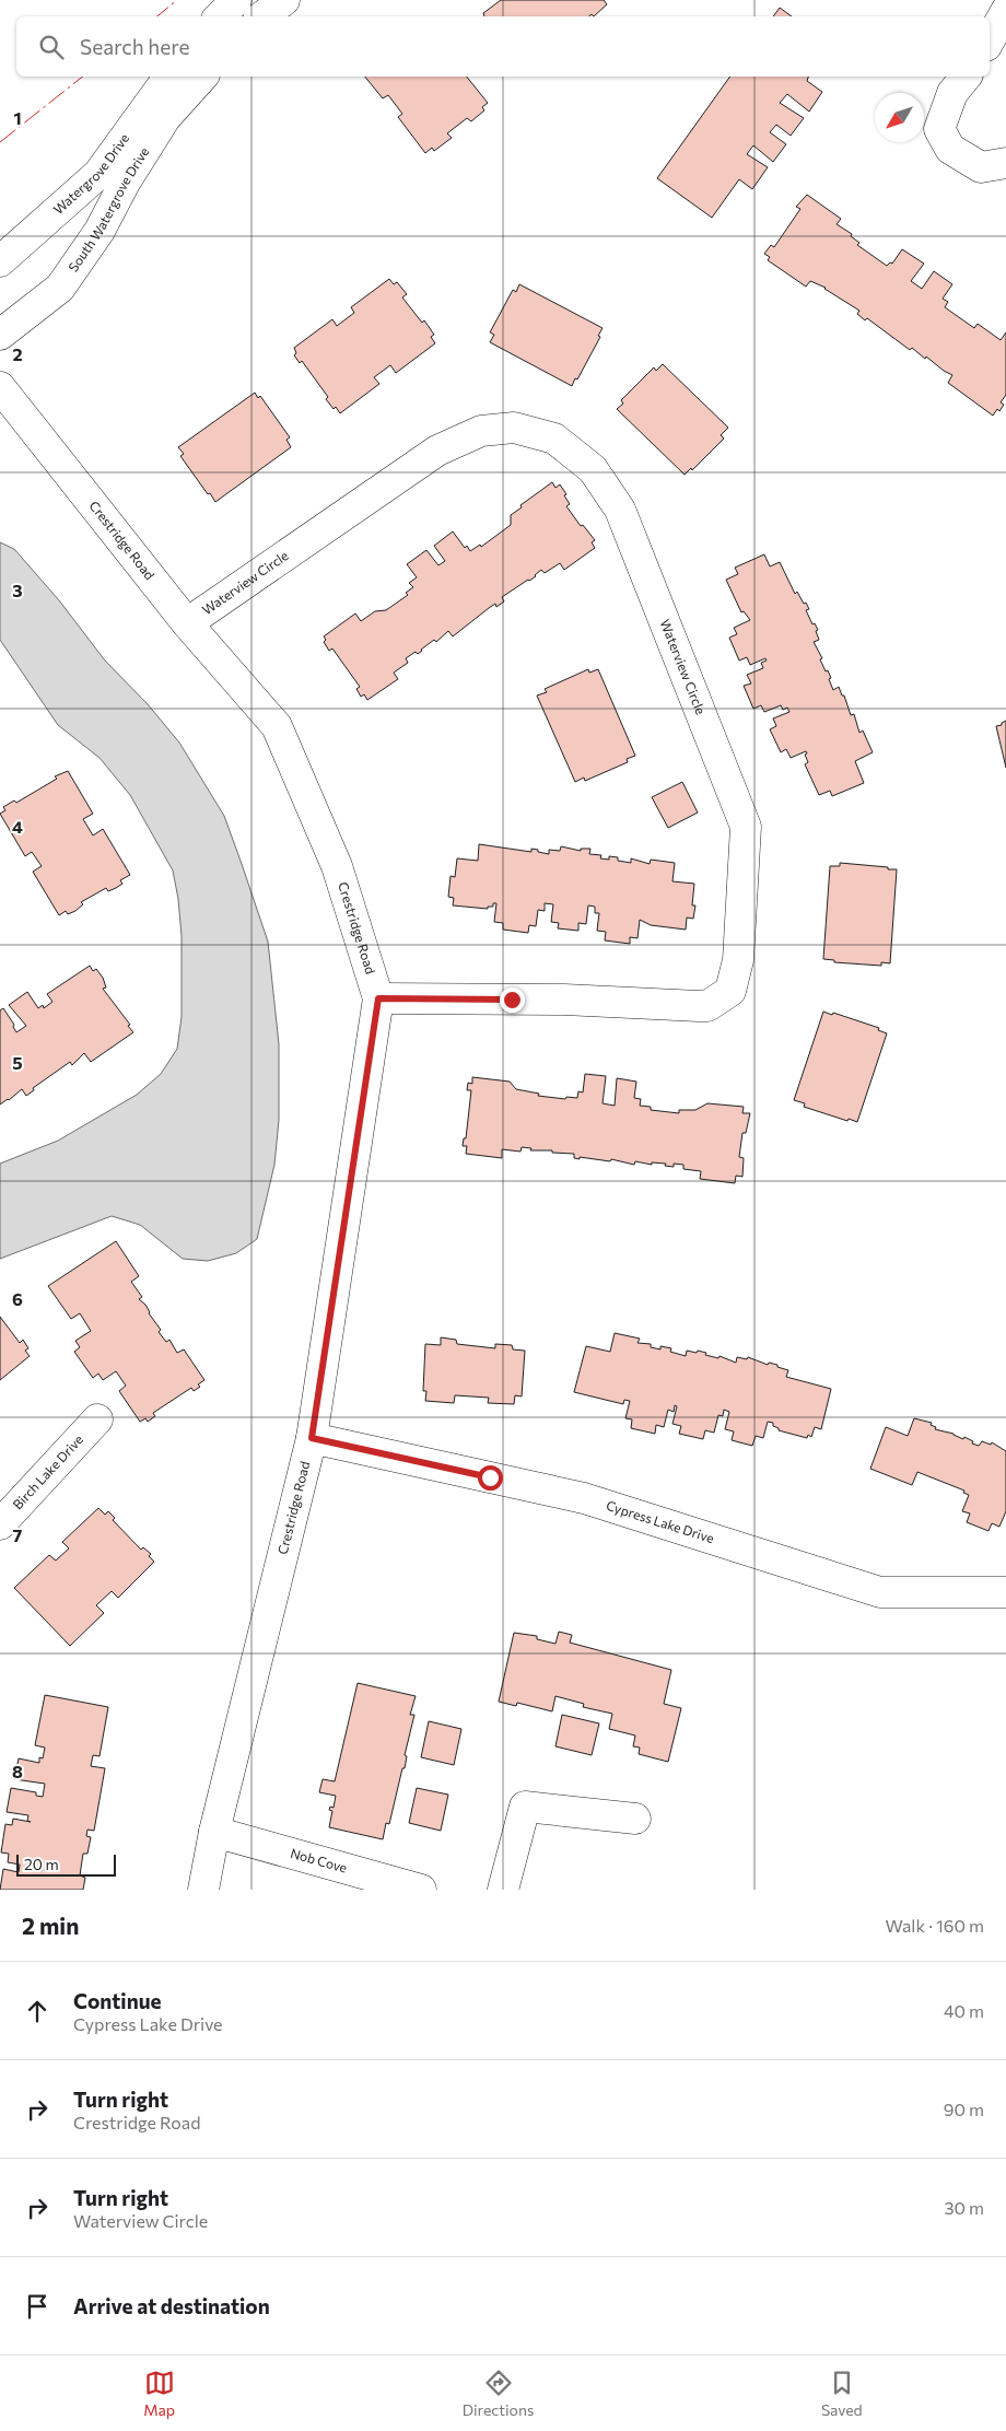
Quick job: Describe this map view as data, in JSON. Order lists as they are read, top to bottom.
{
  "streets": {
    "street": [
      "Watergrove Drive",
      "South Watergrove Drive",
      "Crestridge Road",
      "Waterview Circle",
      "Birch Lake Drive",
      "Cypress Lake Drive",
      "Nob Cove"
    ]
  },
  "crossings": [
    ["Crestridge Road", "Waterview Circle"],
    ["Crestridge Road", "Cypress Lake Drive"],
    ["Crestridge Road", "Nob Cove"]
  ],
  "scale_bar": "20 m",
  "north": "bottom left",
  "page": {
    "search": "Search here",
    "scale": "20 m",
    "heading": ["2 min", "Walk · 160 m"],
    "list": [
      ["Continue", "Cypress Lake Drive", "40 m"],
      ["Turn right", "Crestridge Road", "90 m"],
      ["Turn right", "Waterview Circle", "30 m"],
      "Arrive at destination"
    ],
    "nav": ["Map", "Directions", "Saved"]
  },
  "grid": {
    "rows": [
      "1",
      "2",
      "3",
      "4",
      "5",
      "6",
      "7",
      "8"
    ]
  }
}
